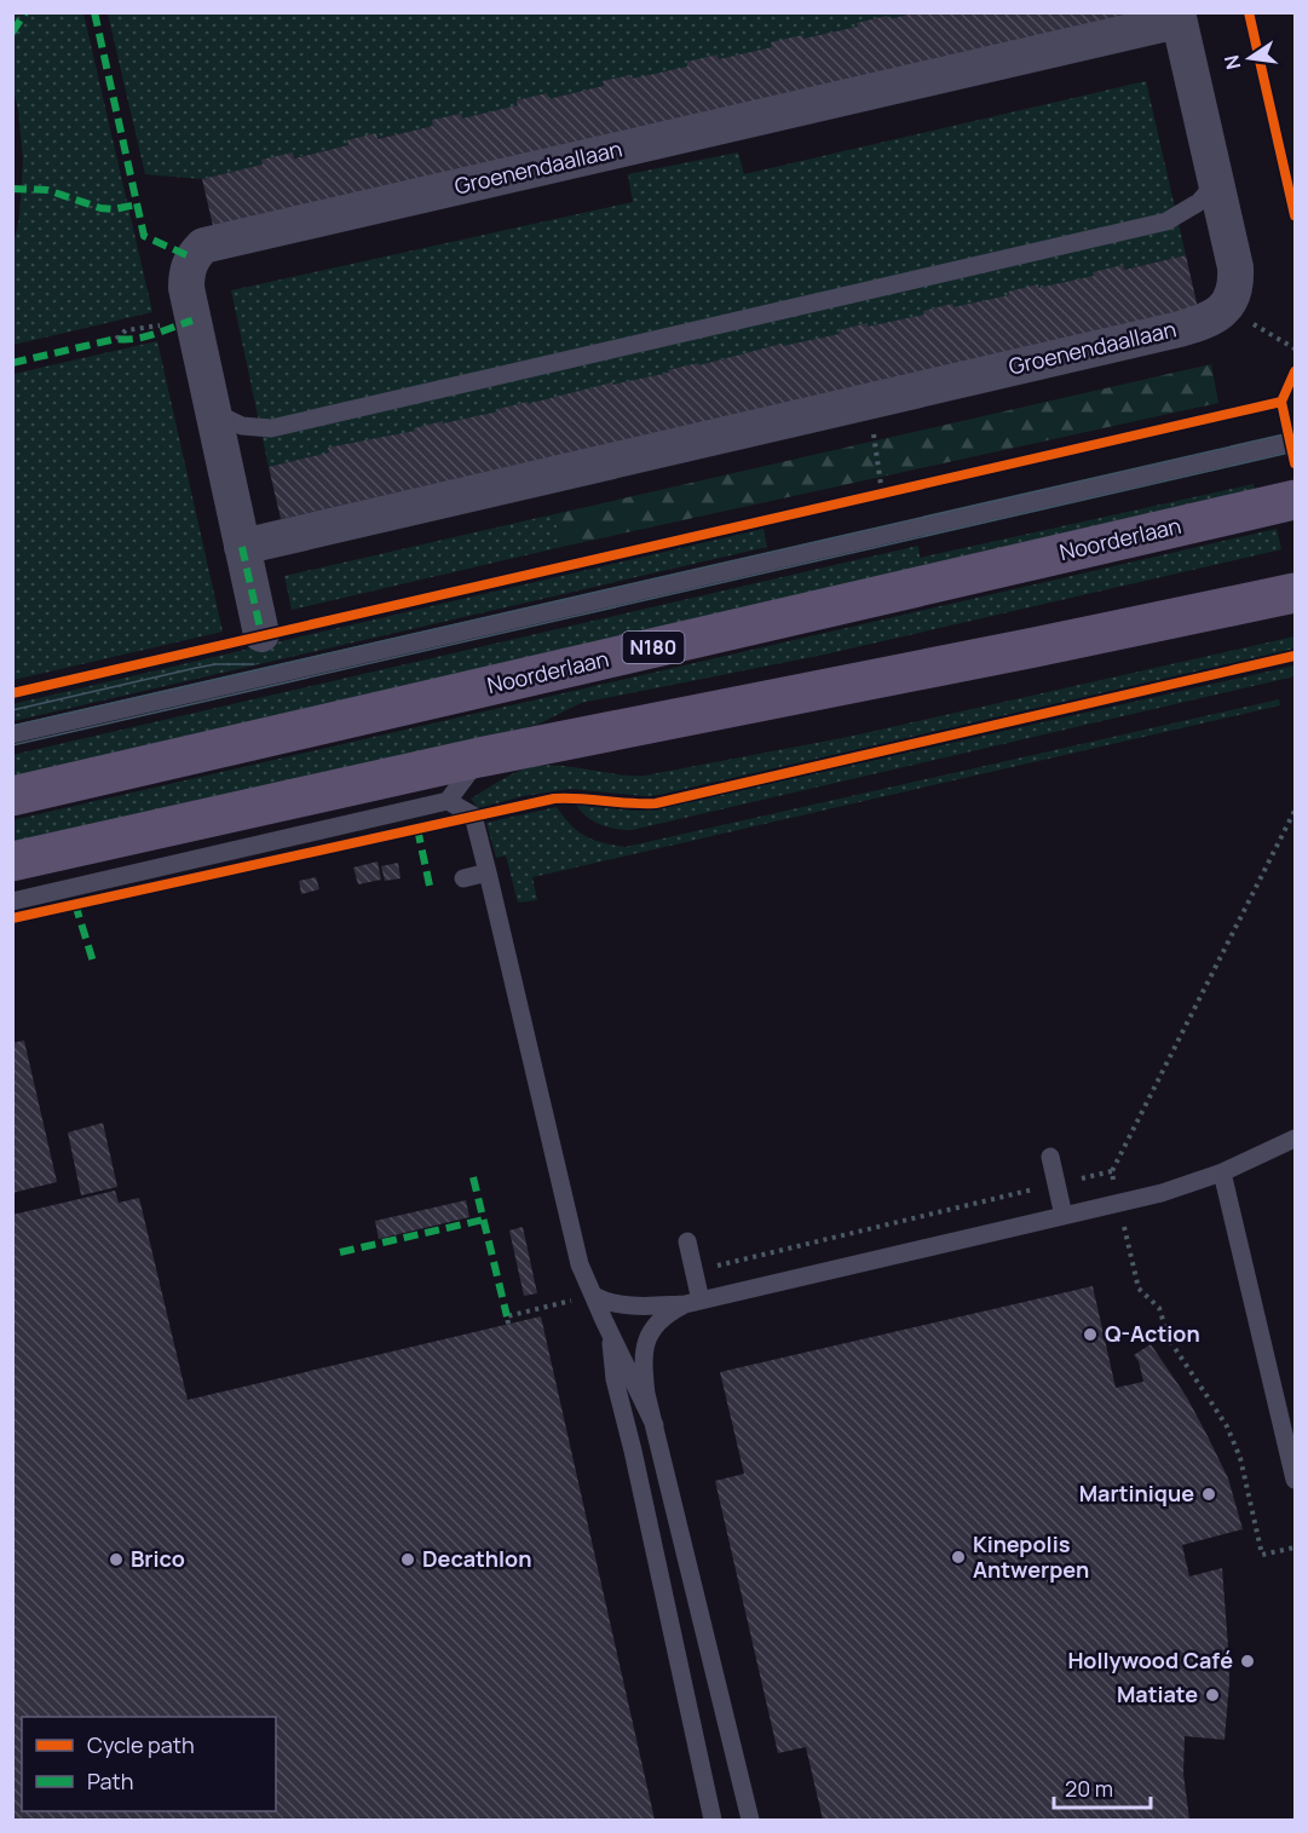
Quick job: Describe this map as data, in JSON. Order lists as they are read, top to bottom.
{
  "streets": {
    "main road": ["Noorderlaan", "N180"],
    "street": ["Groenendaallaan"]
  },
  "places": [
    "Q-Action",
    "Martinique",
    "Kinepolis Antwerpen",
    "Brico",
    "Decathlon",
    "Hollywood Café",
    "Matiate"
  ],
  "legend": ["Cycle path", "Path"],
  "scale_bar": "20 m",
  "north": "left"
}
